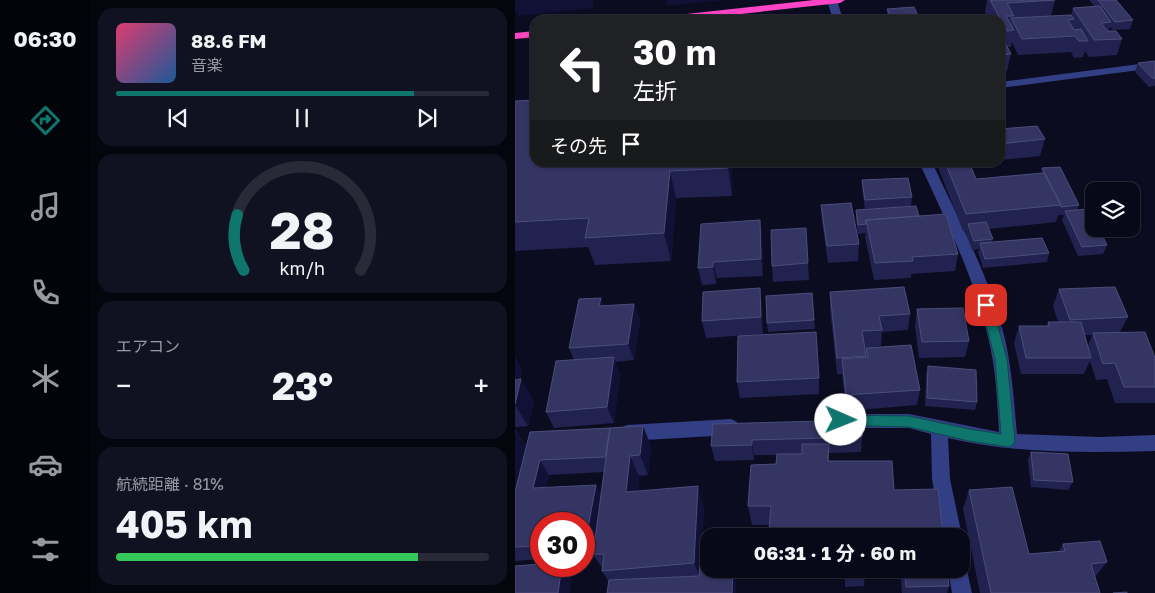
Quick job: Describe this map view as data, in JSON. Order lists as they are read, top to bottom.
{
  "page": {
    "tabs": "06:30",
    "turn": ["30 m", "左折"],
    "song": ["88.6 FM", "音楽"],
    "then": "その先",
    "tile": [
      "エアコン",
      ["航続距離 · 81%", "405 km"]
    ],
    "heat": ["−", "23°", "+"],
    "limit": "30",
    "trip": "06:31 · 1 分 · 60 m",
    "gauge": ["28", "km/h"]
  }
}
